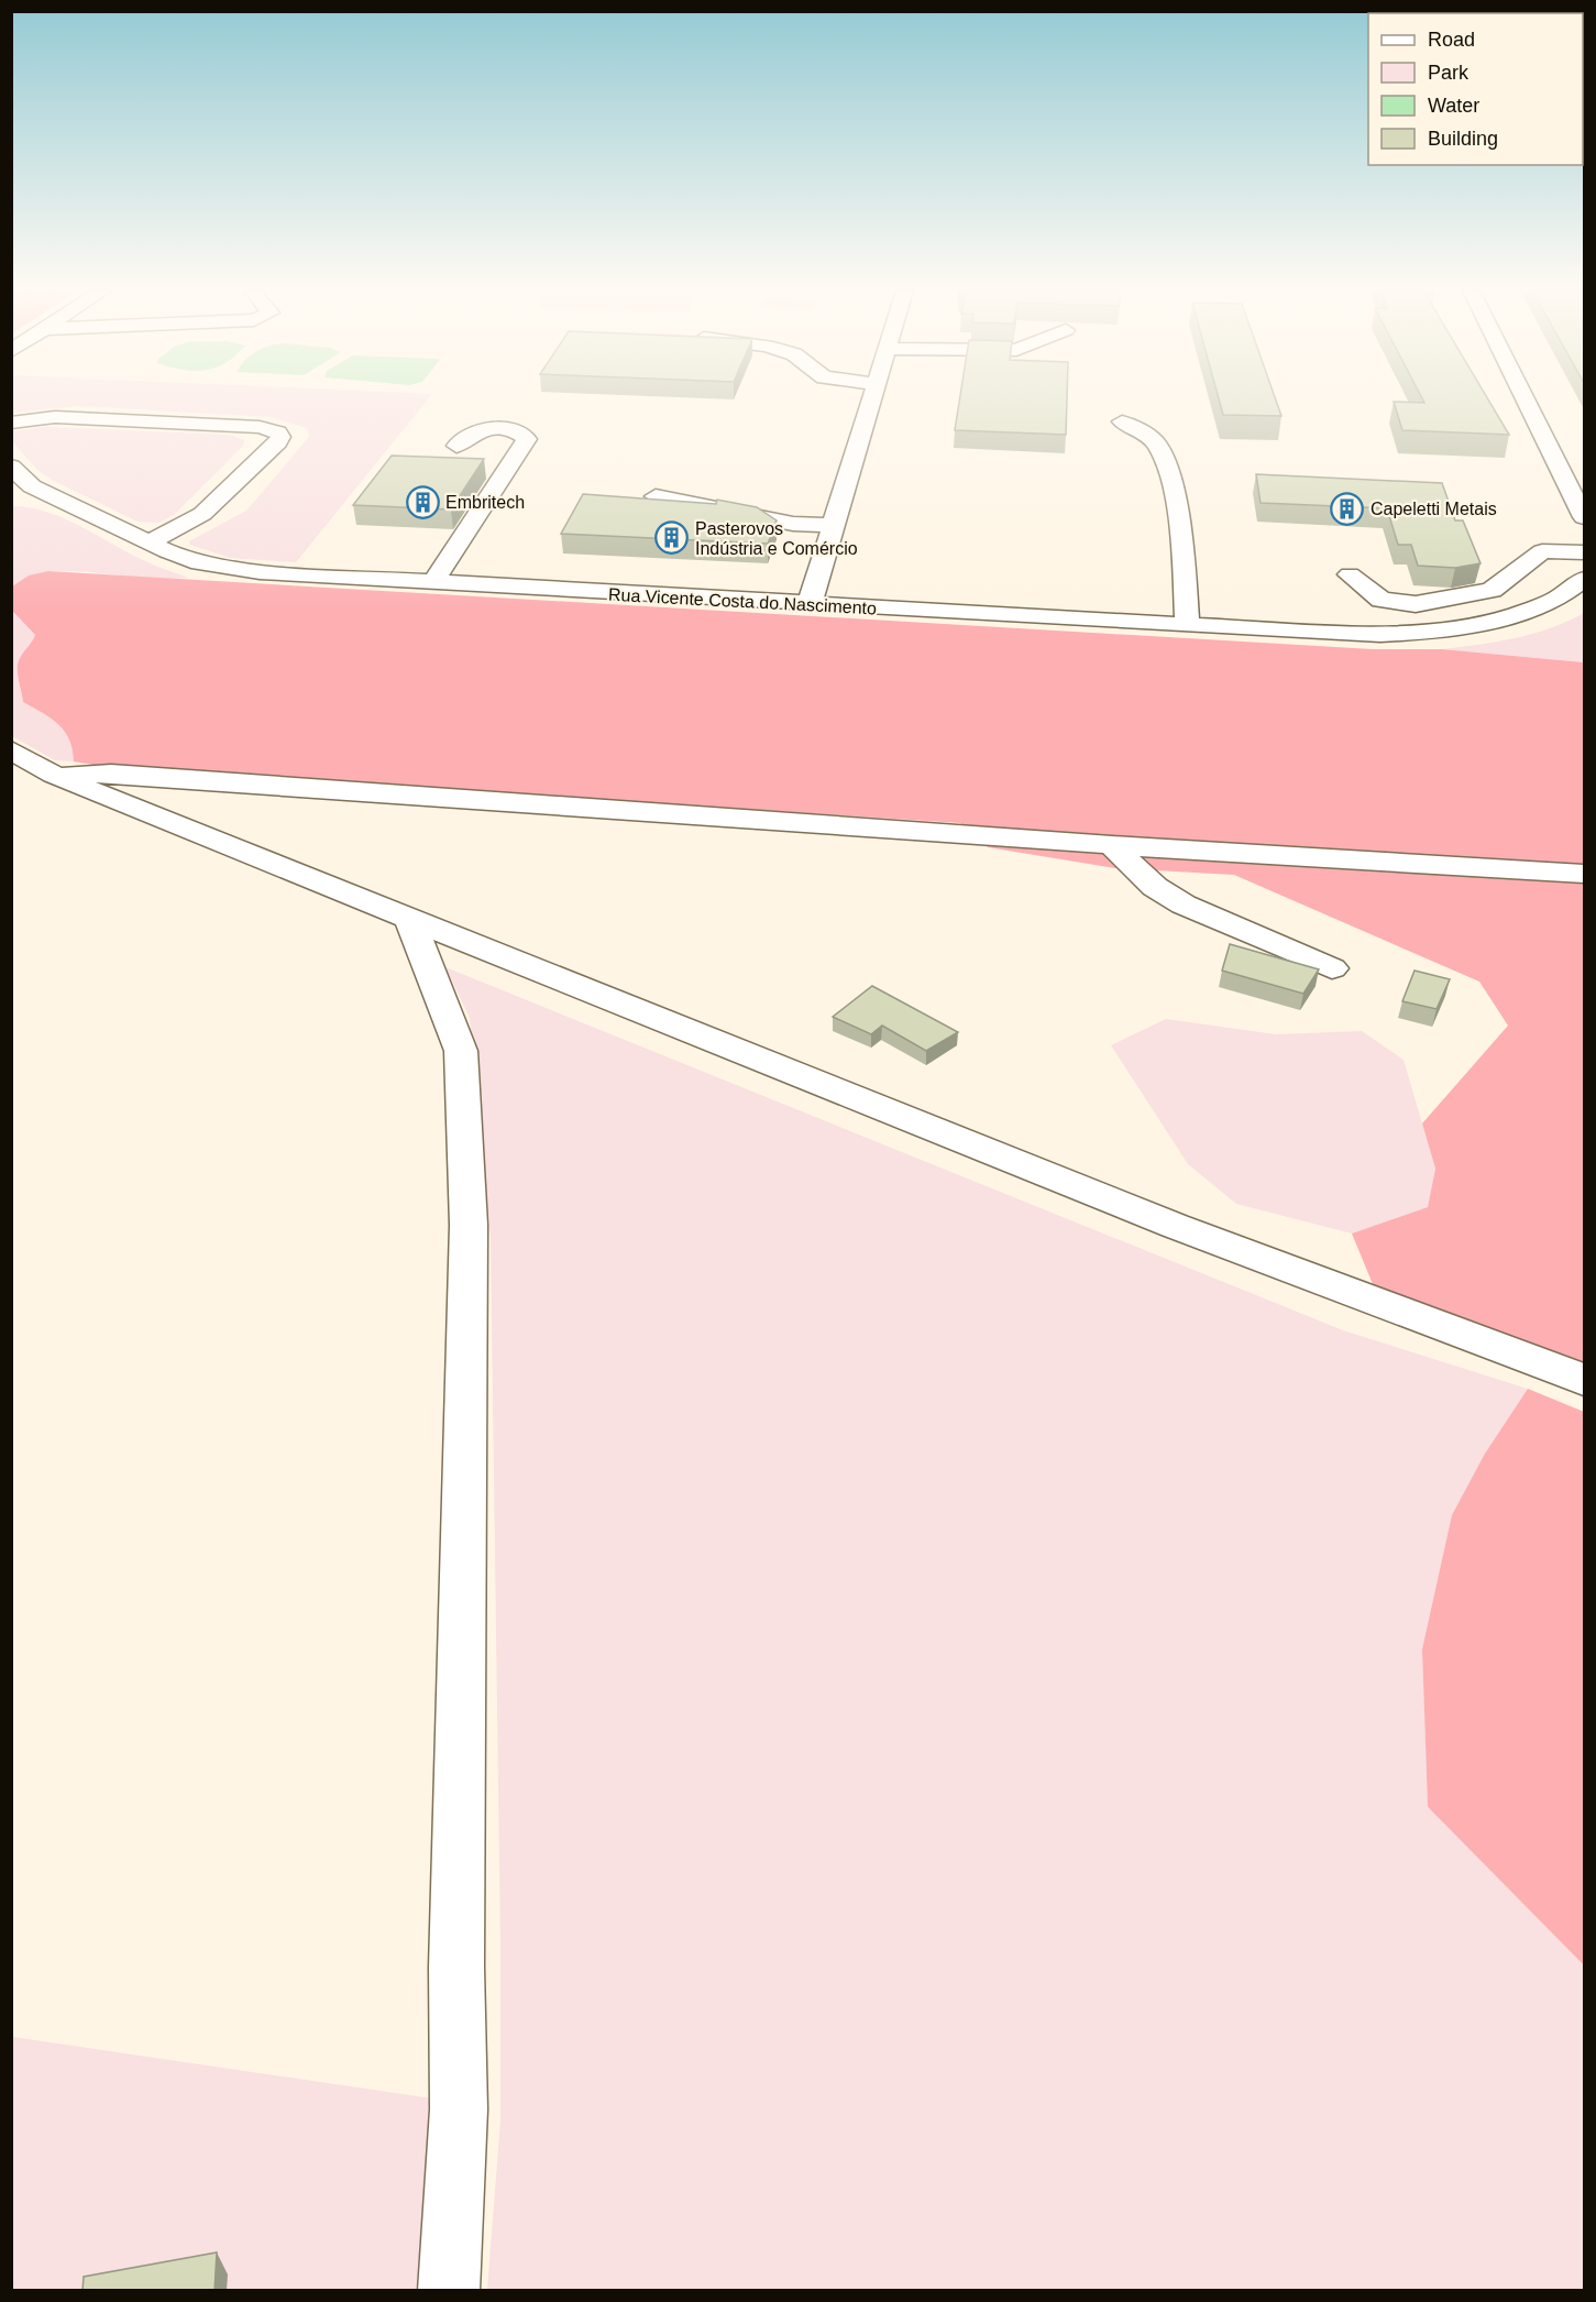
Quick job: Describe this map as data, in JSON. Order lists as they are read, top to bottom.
{
  "streets": {
    "street": ["Rua Vicente Costa do Nascimento"]
  },
  "places": {
    "building": ["Embritech", "Capeletti Metais", "Pasterovos Indústria e Comércio"]
  },
  "legend": [
    "Road",
    "Park",
    "Water",
    "Building"
  ]
}
